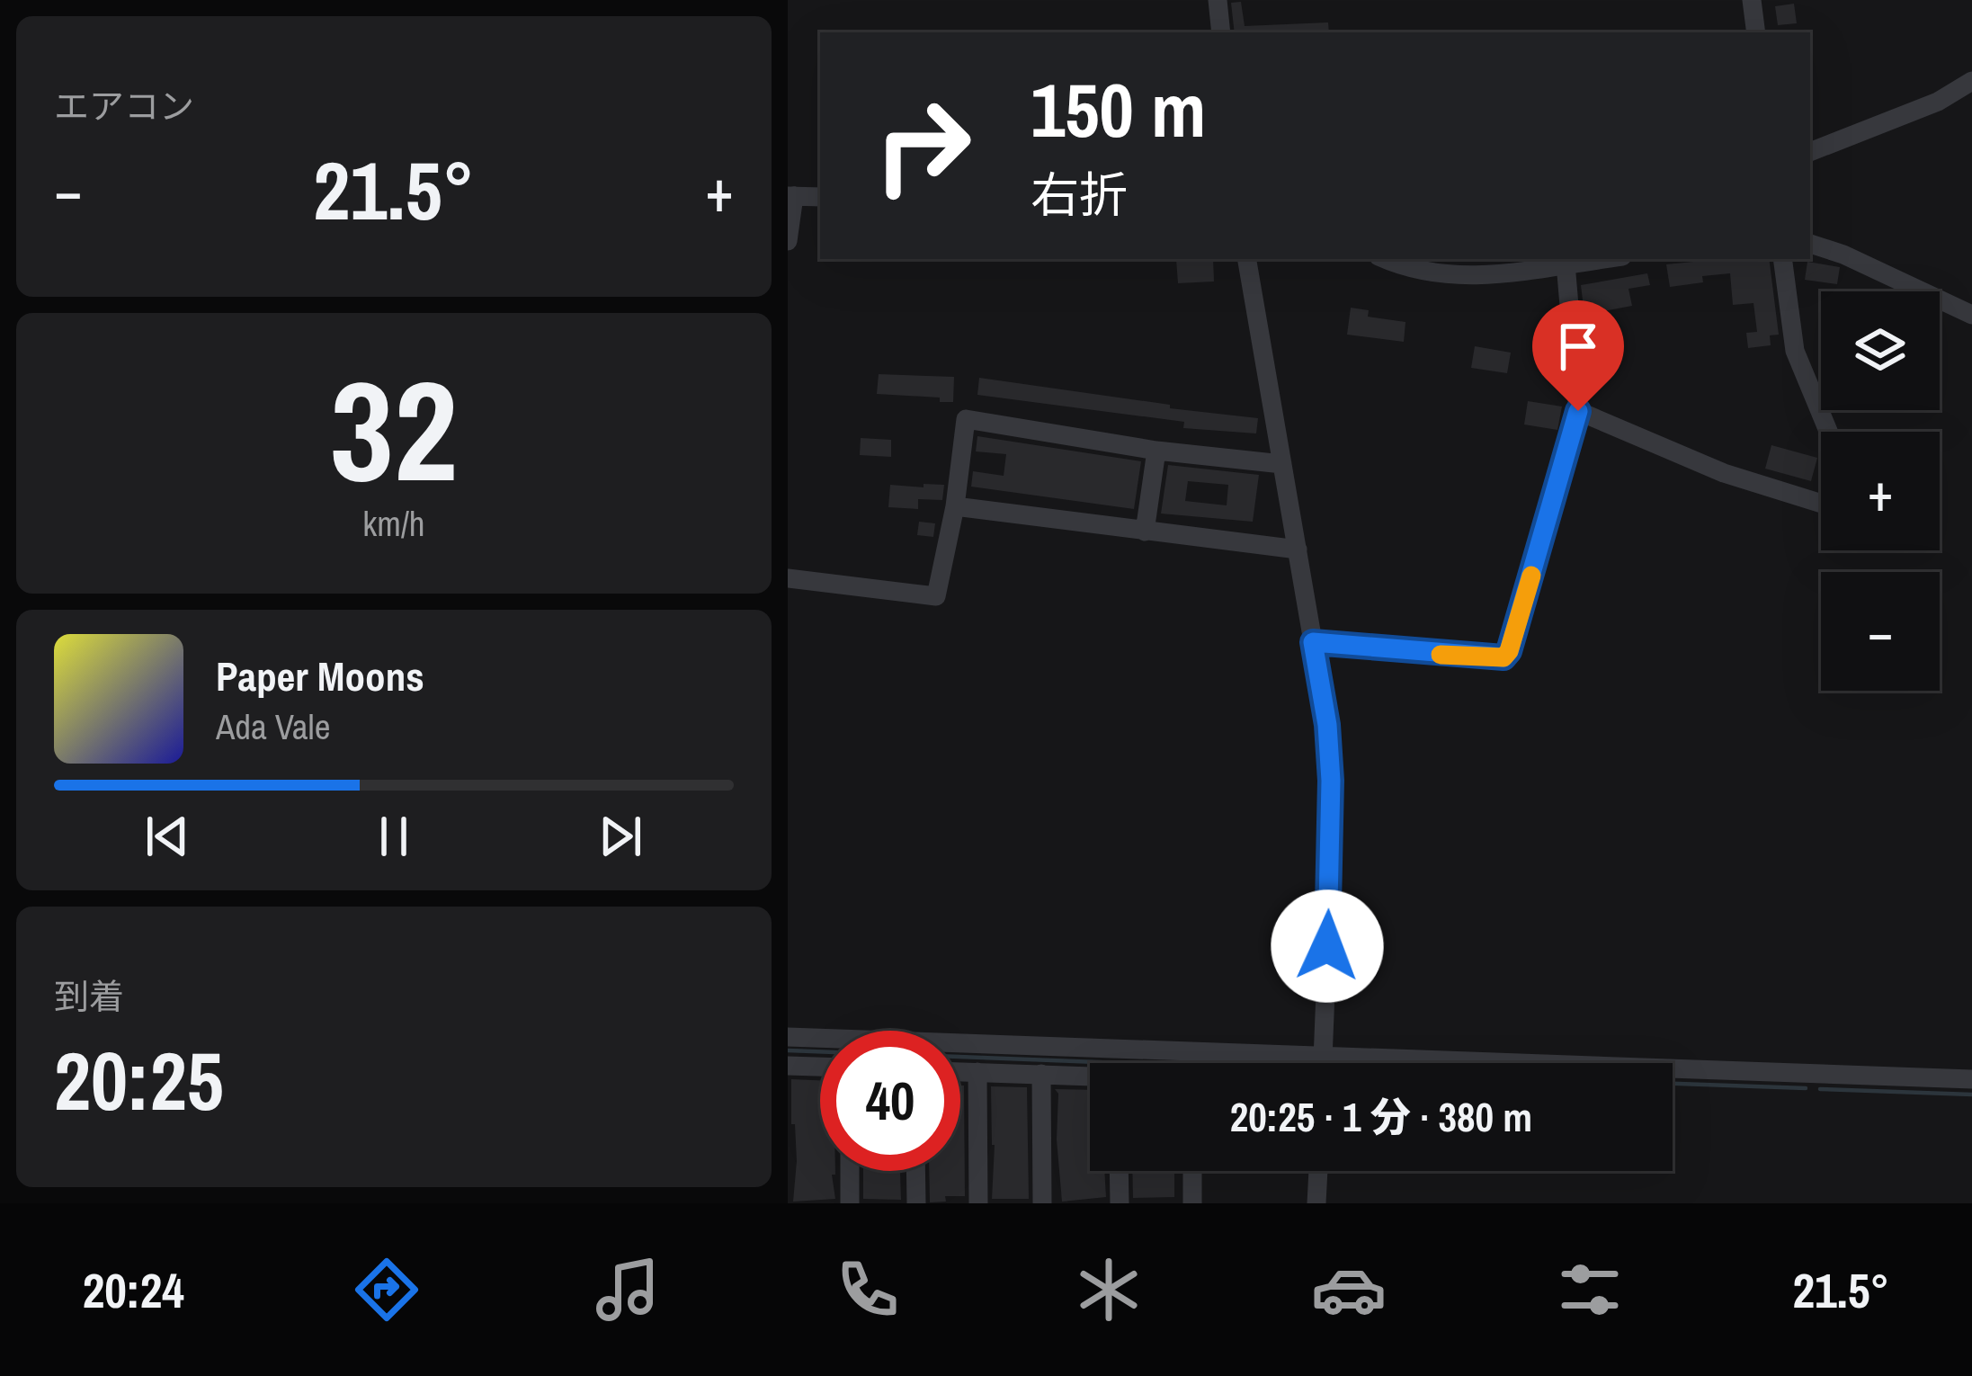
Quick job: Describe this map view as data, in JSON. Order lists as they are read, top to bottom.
{
  "page": {
    "tile": [
      "エアコン",
      ["32", "km/h"],
      ["到着", "20:25"]
    ],
    "turn": ["150 m", "右折"],
    "heat": ["−", "21.5°", "+"],
    "map_buttons": ["+", "−"],
    "song": ["Paper Moons", "Ada Vale"],
    "limit": "40",
    "trip": "20:25 · 1 分 · 380 m",
    "tabs": ["20:24", "21.5°"]
  }
}
